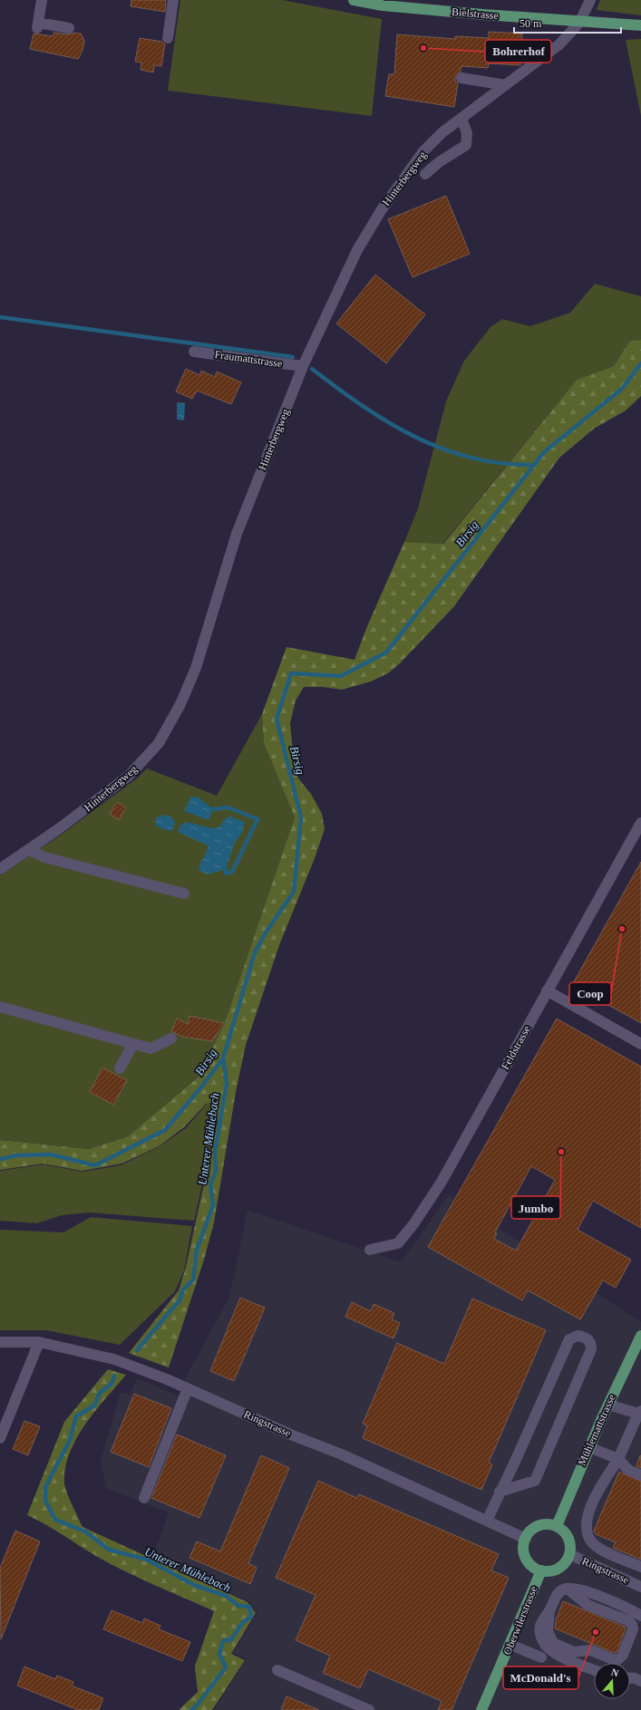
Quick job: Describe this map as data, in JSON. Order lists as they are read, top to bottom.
{
  "streets": {
    "main road": ["Bielstrasse", "Mühlemattstrasse", "Oberwilerstrasse"],
    "street": [
      "Hinterbergweg",
      "Fraumattstrasse",
      "Feldstrasse",
      "Ringstrasse"
    ]
  },
  "crossings": [
    ["Bielstrasse", "Hinterbergweg"],
    ["Hinterbergweg", "Fraumattstrasse"],
    ["Ringstrasse", "Mühlemattstrasse"],
    ["Ringstrasse", "Oberwilerstrasse"],
    ["Mühlemattstrasse", "Oberwilerstrasse"]
  ],
  "water": ["Birsig", "Unterer Mühlebach"],
  "places": [
    "Bohrerhof",
    "Coop",
    "Jumbo",
    "McDonald's"
  ],
  "scale_bar": "50 m",
  "north": "top"
}
